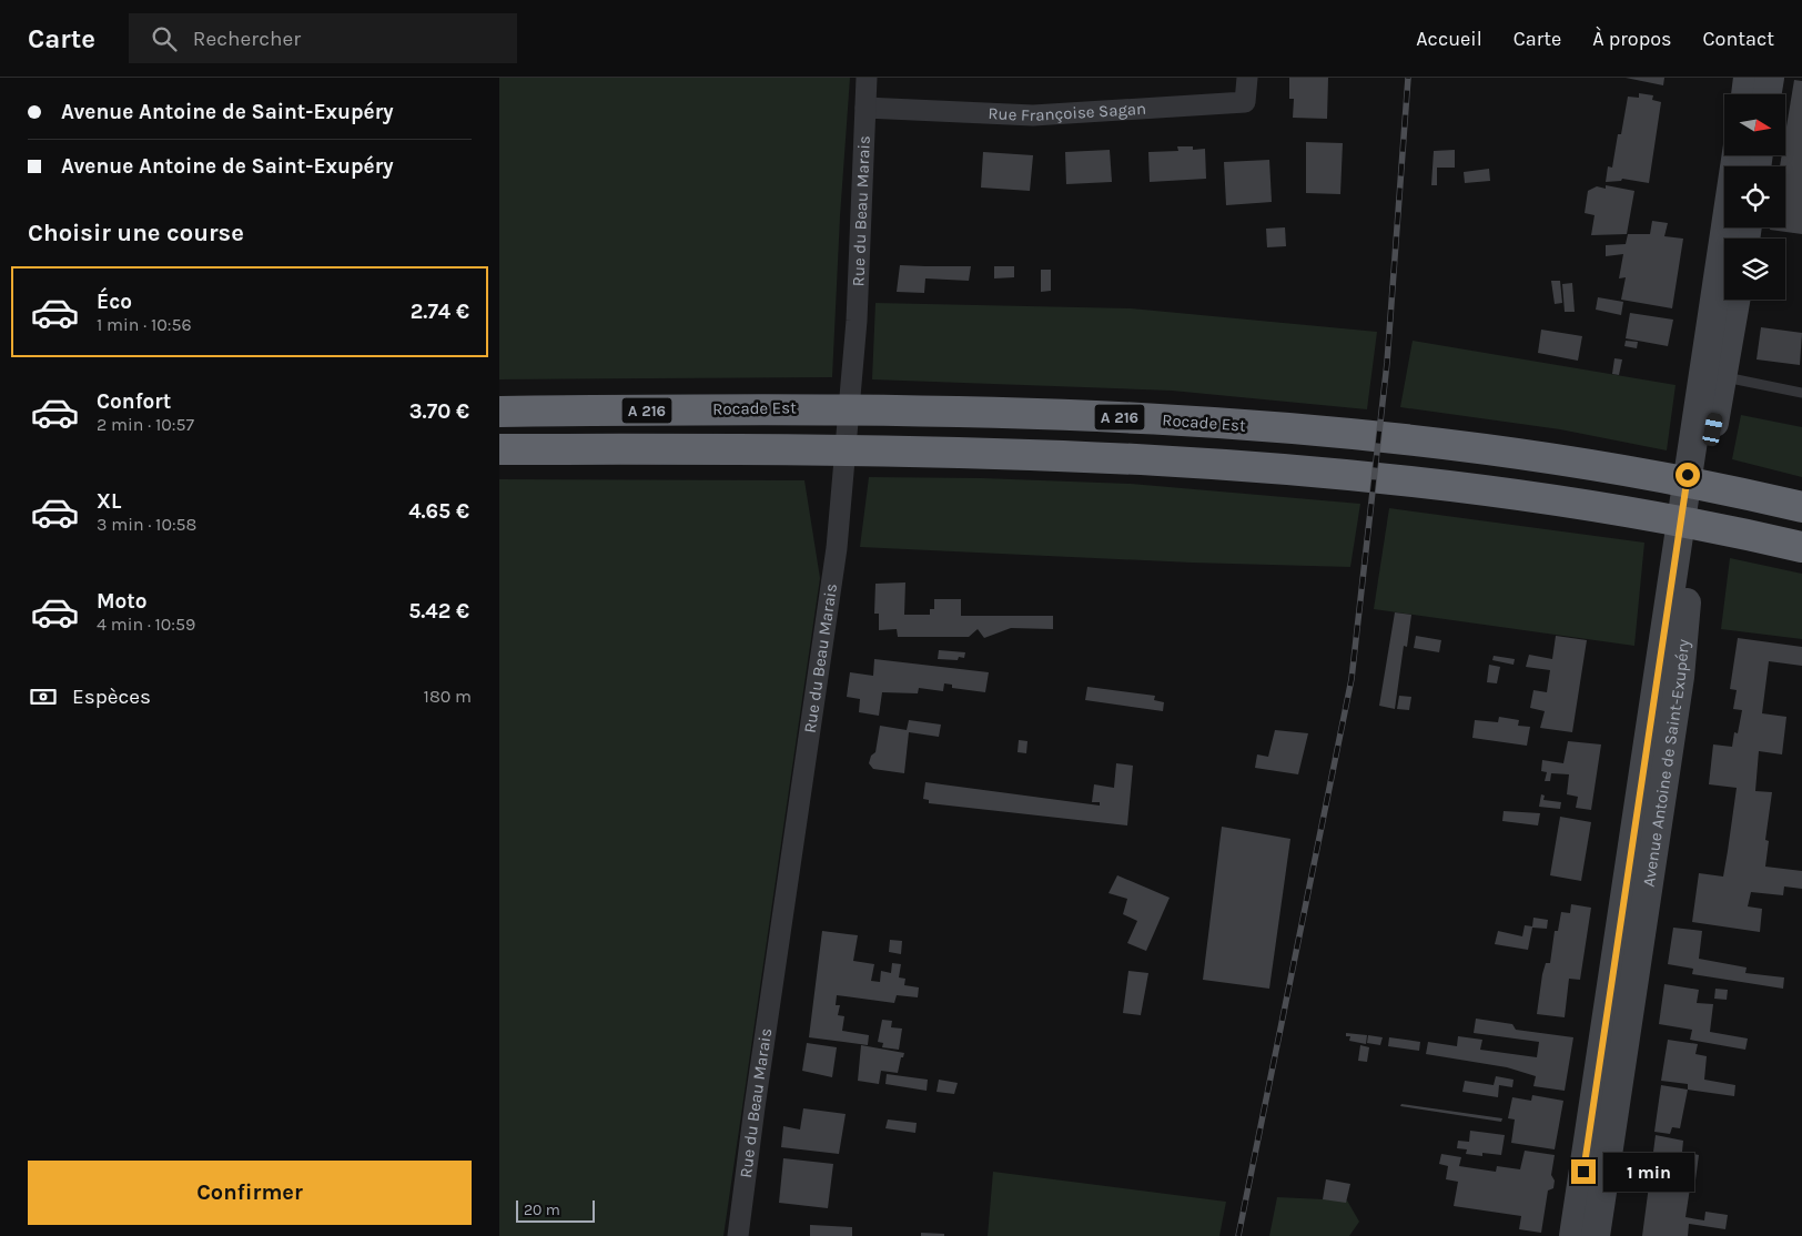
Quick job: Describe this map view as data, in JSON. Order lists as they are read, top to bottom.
{
  "streets": {
    "highway": ["Rocade Est", "A 216"],
    "main road": ["Avenue Antoine de Saint-Exupéry"],
    "street": ["Rue Françoise Sagan", "Rue du Beau Marais"]
  },
  "crossings": [
    ["Rue Françoise Sagan", "Rue du Beau Marais"]
  ],
  "scale_bar": "20 m",
  "north": "right",
  "page": {
    "header": "Carte",
    "search": "Rechercher",
    "nav": [
      "Accueil",
      "Carte",
      "À propos",
      "Contact"
    ],
    "banner": ["Avenue Antoine de Saint-Exupéry", "Avenue Antoine de Saint-Exupéry"],
    "heading": "Choisir une course",
    "list": [
      {
        "name": "Éco",
        "note": "1 min · 10:56",
        "value": "2.74 €"
      },
      {
        "name": "Confort",
        "note": "2 min · 10:57",
        "value": "3.70 €"
      },
      {
        "name": "XL",
        "note": "3 min · 10:58",
        "value": "4.65 €"
      },
      {
        "name": "Moto",
        "note": "4 min · 10:59",
        "value": "5.42 €"
      }
    ],
    "pay": ["Espèces", "180 m"],
    "buttons": "Confirmer",
    "bubble": "1 min",
    "scale": "20 m"
  }
}
